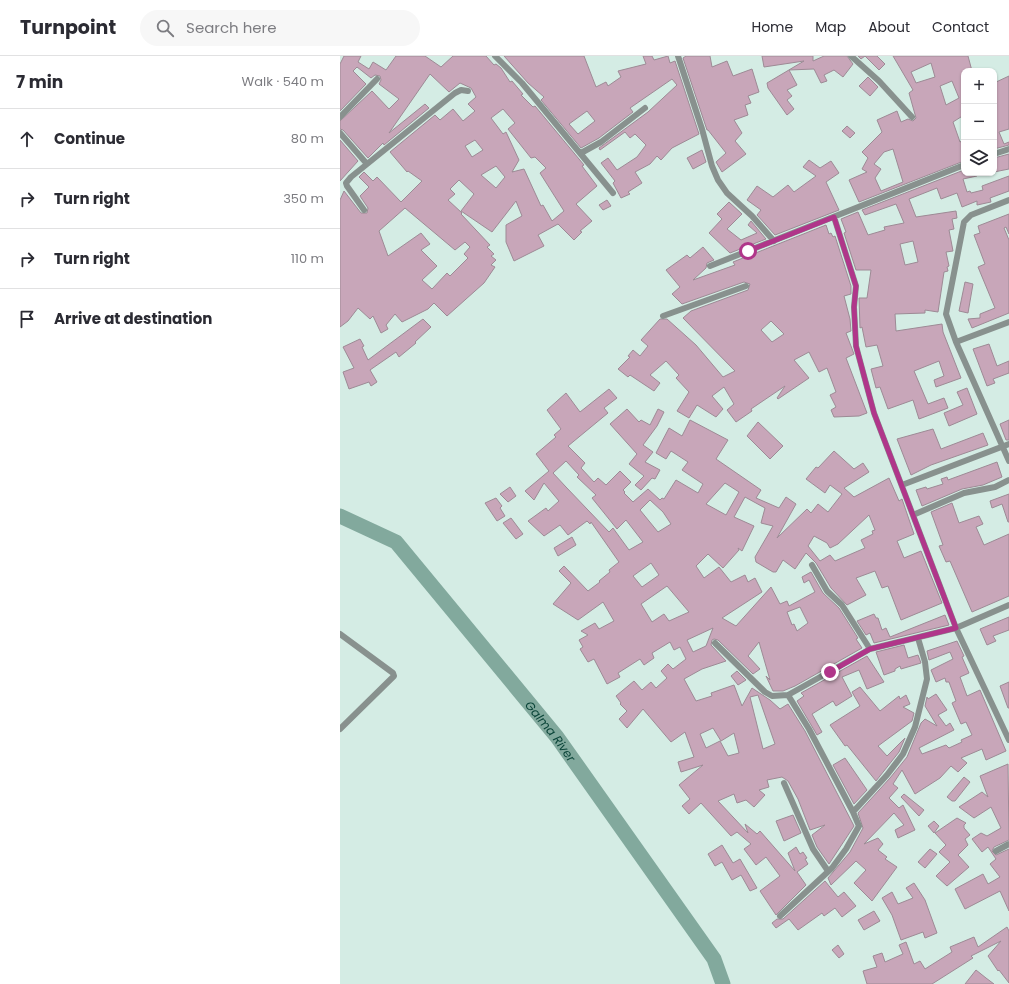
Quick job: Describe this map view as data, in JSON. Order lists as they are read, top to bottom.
{
  "water": ["Galma River"],
  "page": {
    "header": "Turnpoint",
    "search": "Search here",
    "nav": [
      "Home",
      "Map",
      "About",
      "Contact"
    ],
    "heading": ["7 min", "Walk · 540 m"],
    "map_buttons": ["+", "−"],
    "list": [
      ["Continue", "80 m"],
      ["Turn right", "350 m"],
      ["Turn right", "110 m"],
      "Arrive at destination"
    ]
  }
}
